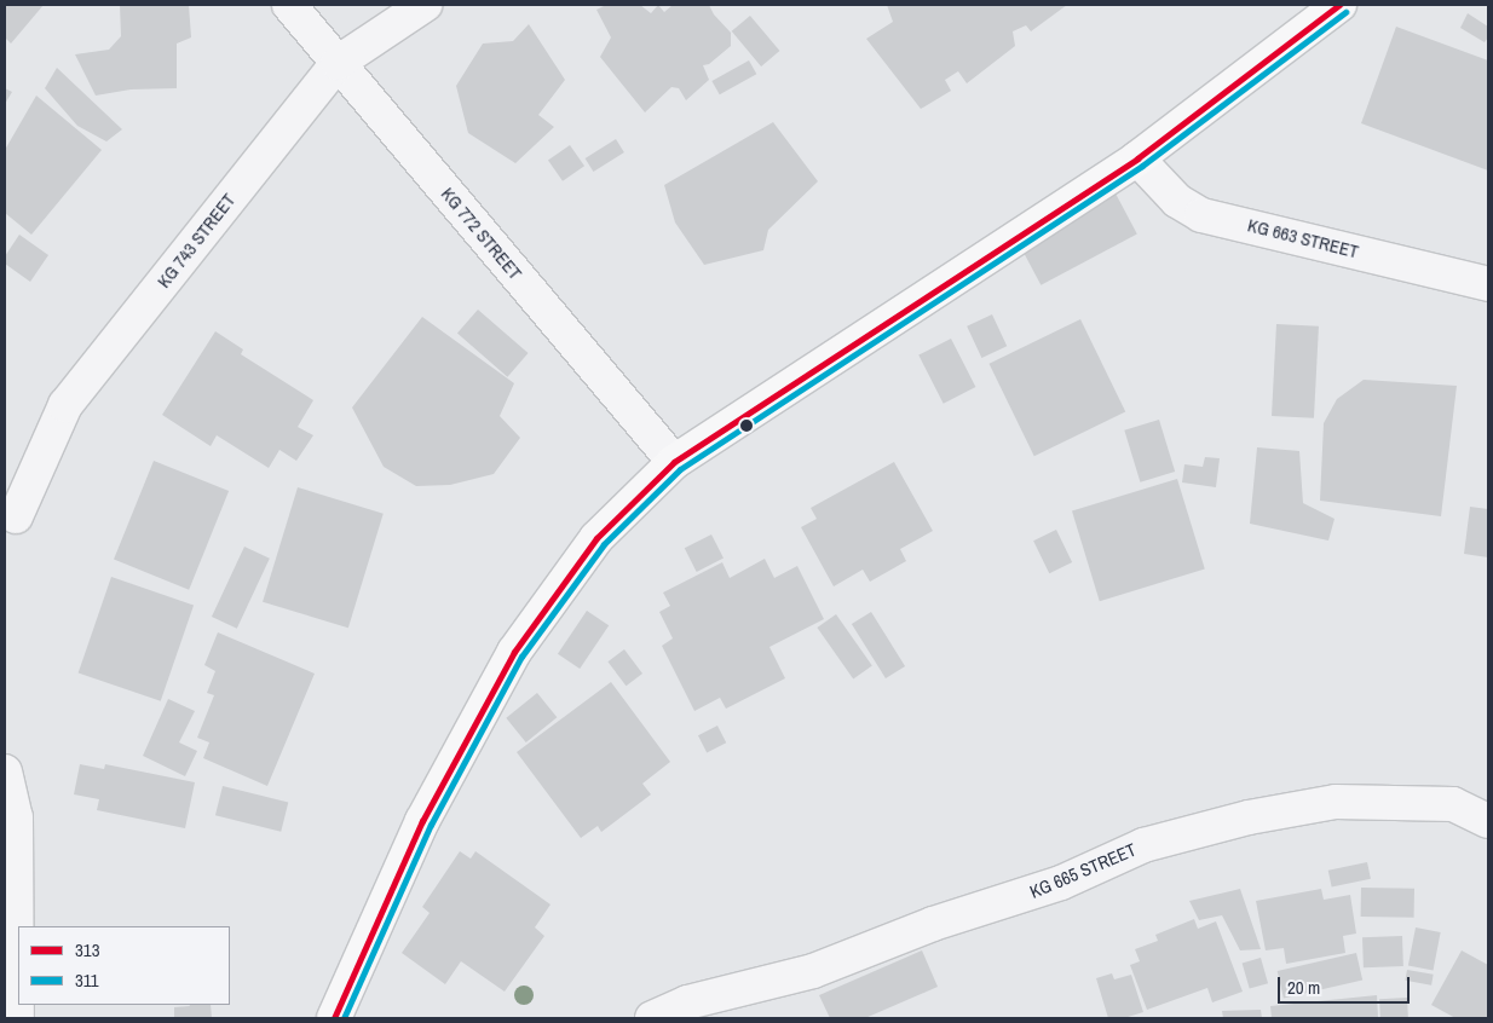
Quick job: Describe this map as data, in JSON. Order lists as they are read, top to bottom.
{
  "streets": {
    "street": [
      "KG 772 STREET",
      "KG 663 STREET",
      "KG 743 STREET",
      "KG 665 STREET"
    ]
  },
  "crossings": [
    ["KG 772 STREET", "KG 743 STREET"]
  ],
  "lines": ["transit line 313", "transit line 311"],
  "legend": ["313", "311"],
  "scale_bar": "20 m"
}
